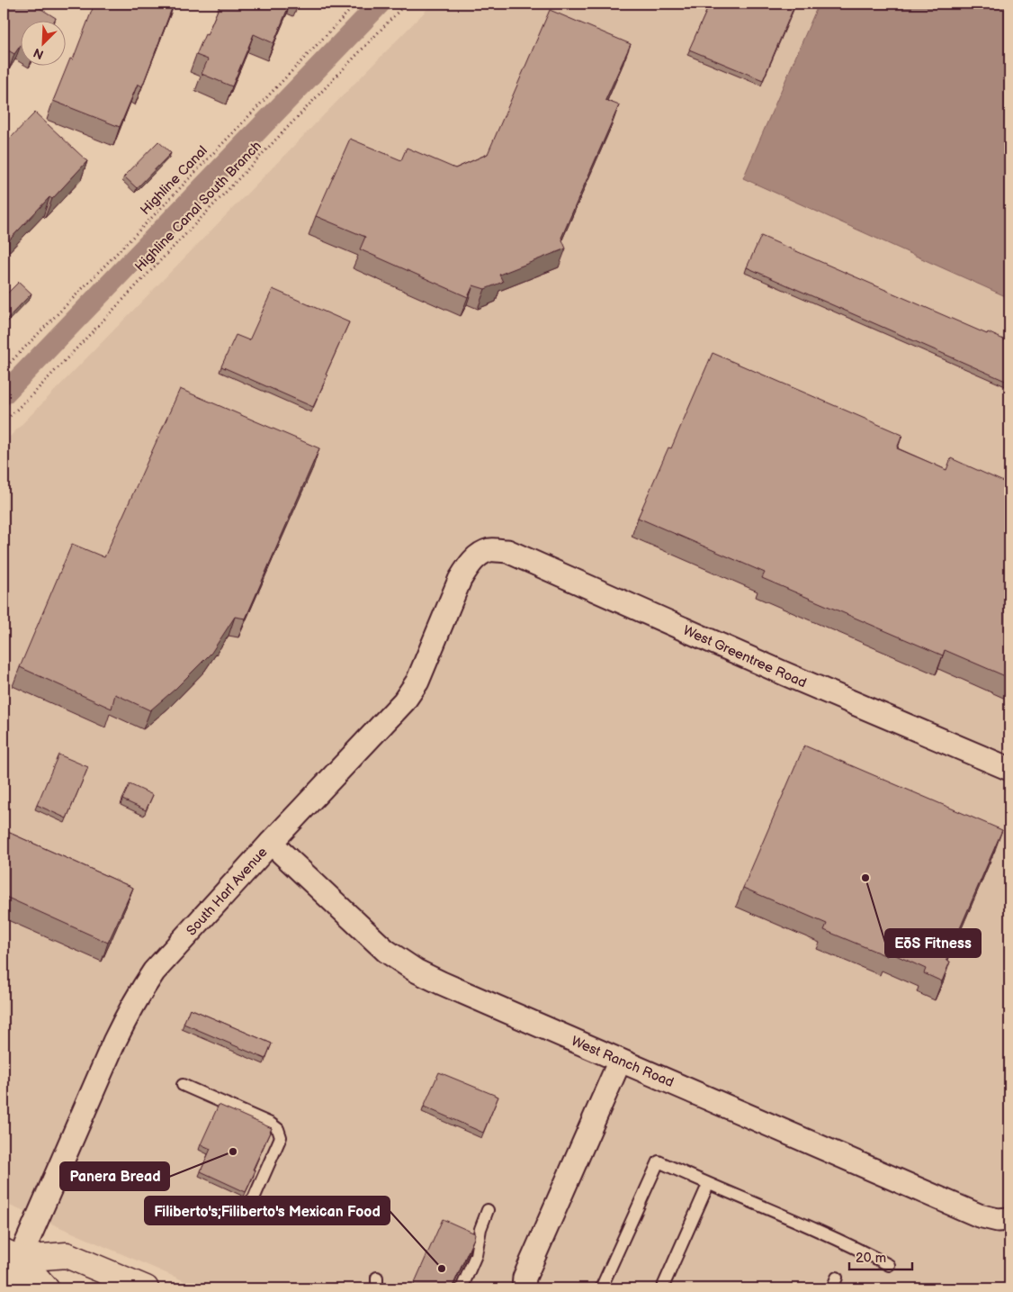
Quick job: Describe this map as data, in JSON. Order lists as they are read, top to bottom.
{
  "streets": {
    "street": ["West Greentree Road", "South Harl Avenue", "West Ranch Road"],
    "path": ["Highline Canal", "Highline Canal South Branch"]
  },
  "crossings": [
    ["West Greentree Road", "South Harl Avenue"],
    ["South Harl Avenue", "West Ranch Road"]
  ],
  "places": ["EōS Fitness", "Panera Bread", "Filiberto's;Filiberto's Mexican Food"],
  "scale_bar": "20 m",
  "north": "bottom left"
}
